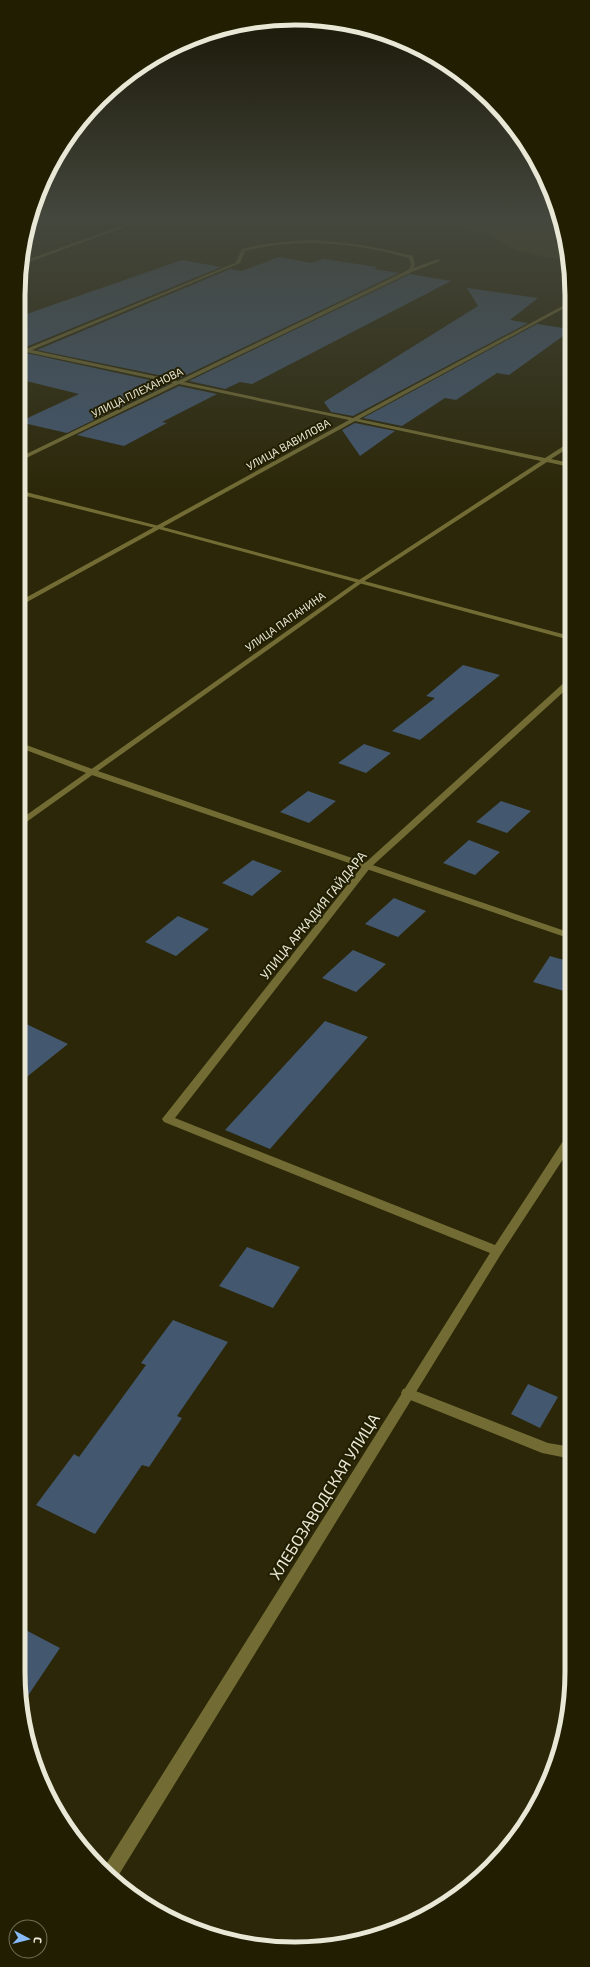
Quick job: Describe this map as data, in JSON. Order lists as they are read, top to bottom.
{
  "streets": {
    "street": [
      "УЛИЦА ПЛЕХАНОВА",
      "УЛИЦА ВАВИЛОВА",
      "УЛИЦА ПАПАНИНА",
      "УЛИЦА АРКАДИЯ ГАЙДАРА",
      "ХЛЕБОЗАВОДСКАЯ УЛИЦА"
    ]
  },
  "crossings": [
    ["УЛИЦА АРКАДИЯ ГАЙДАРА", "ХЛЕБОЗАВОДСКАЯ УЛИЦА"]
  ],
  "north": "right"
}
